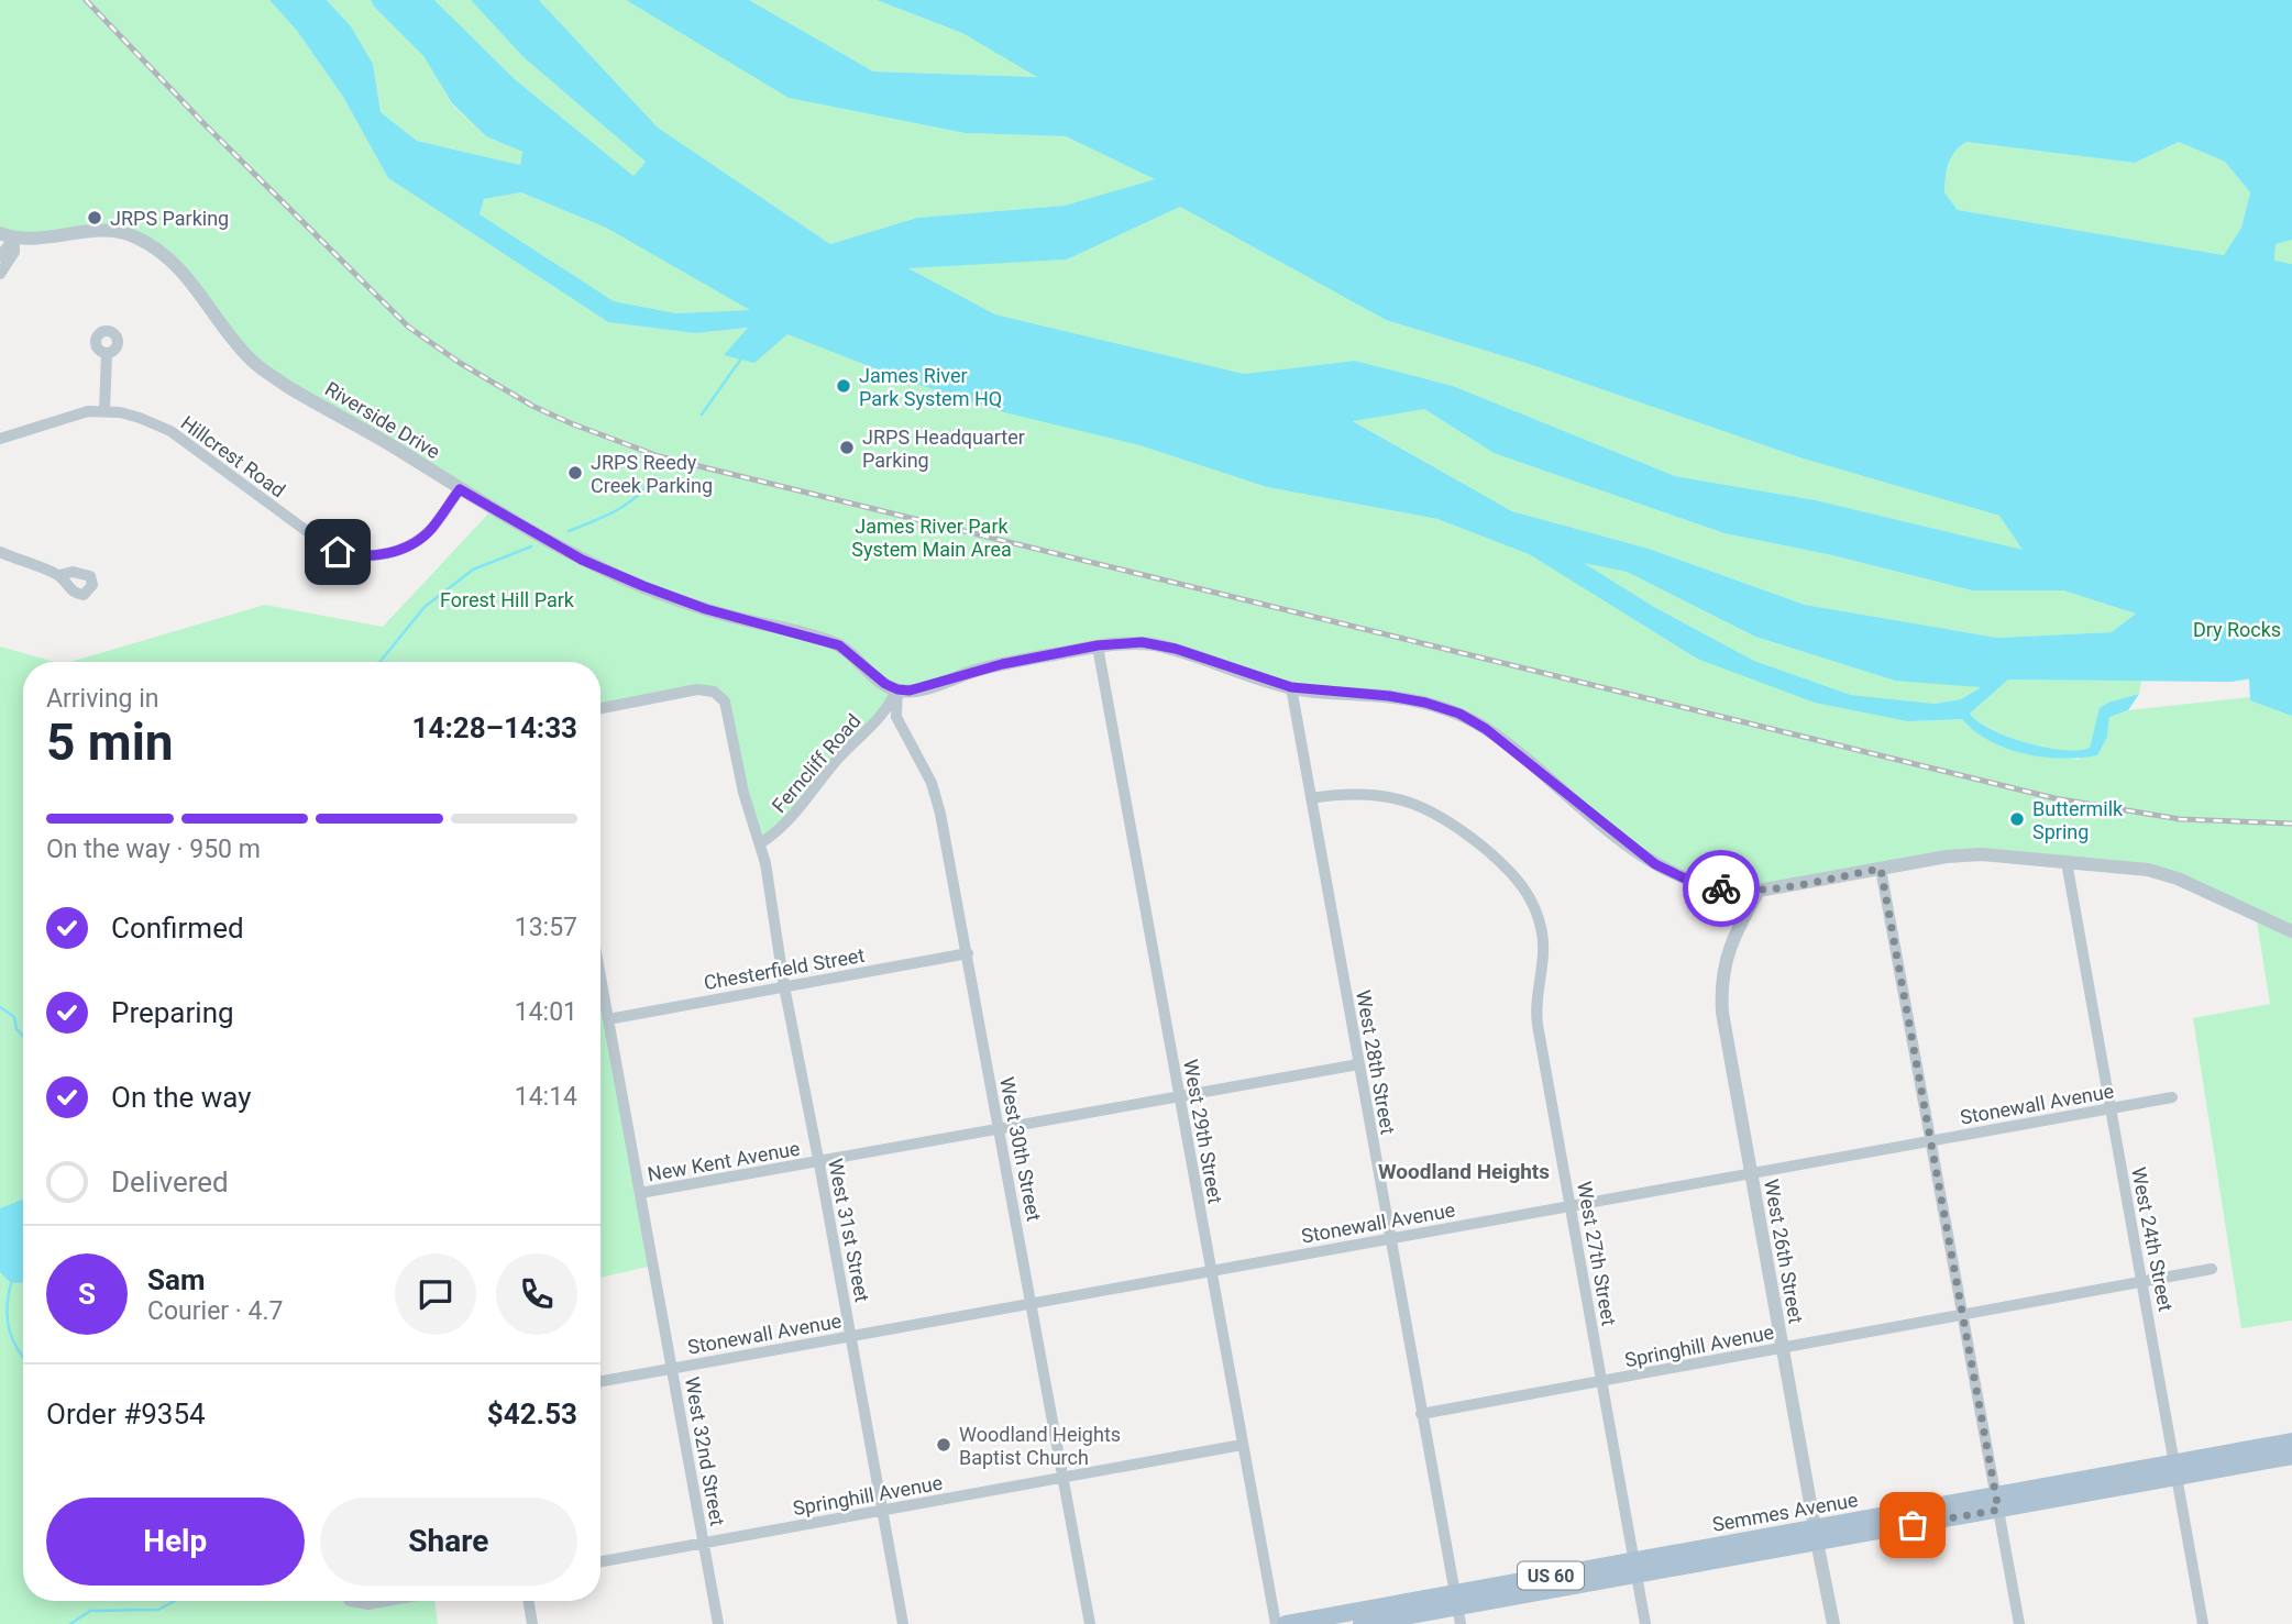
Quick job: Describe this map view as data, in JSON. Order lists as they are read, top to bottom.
{
  "streets": {
    "main road": ["Semmes Avenue", "US 60"],
    "street": [
      "Riverside Drive",
      "Hillcrest Road",
      "Ferncliff Road",
      "Chesterfield Street",
      "West 28th Street",
      "Stonewall Avenue",
      "West 29th Street",
      "West 30th Street",
      "New Kent Avenue",
      "West 31st Street",
      "West 24th Street",
      "West 26th Street",
      "West 27th Street",
      "Springhill Avenue",
      "West 32nd Street"
    ]
  },
  "crossings": [
    ["Riverside Drive", "Hillcrest Road"],
    ["Riverside Drive", "Ferncliff Road"],
    ["Riverside Drive", "West 30th Street"],
    ["Ferncliff Road", "West 30th Street"],
    ["Ferncliff Road", "West 31st Street"],
    ["Chesterfield Street", "West 30th Street"],
    ["Chesterfield Street", "West 31st Street"],
    ["Chesterfield Street", "West 32nd Street"],
    ["West 28th Street", "Stonewall Avenue"],
    ["West 28th Street", "New Kent Avenue"],
    ["West 28th Street", "West 27th Street"],
    ["West 28th Street", "Springhill Avenue"],
    ["West 28th Street", "Semmes Avenue"],
    ["Stonewall Avenue", "West 29th Street"],
    ["Stonewall Avenue", "West 30th Street"],
    ["Stonewall Avenue", "West 31st Street"],
    ["Stonewall Avenue", "West 24th Street"],
    ["Stonewall Avenue", "West 26th Street"],
    ["Stonewall Avenue", "West 27th Street"],
    ["Stonewall Avenue", "West 32nd Street"],
    ["West 29th Street", "New Kent Avenue"],
    ["West 29th Street", "Springhill Avenue"],
    ["West 30th Street", "New Kent Avenue"],
    ["West 30th Street", "Springhill Avenue"],
    ["New Kent Avenue", "West 31st Street"],
    ["New Kent Avenue", "West 32nd Street"],
    ["West 31st Street", "Springhill Avenue"],
    ["West 24th Street", "Springhill Avenue"],
    ["West 24th Street", "Semmes Avenue"],
    ["West 26th Street", "Springhill Avenue"],
    ["West 26th Street", "Semmes Avenue"],
    ["West 27th Street", "Springhill Avenue"],
    ["West 27th Street", "Semmes Avenue"],
    ["Springhill Avenue", "West 32nd Street"]
  ],
  "districts": ["Woodland Heights"],
  "parks": ["James River Park System Main Area", "Forest Hill Park", "Dry Rocks"],
  "places": [
    "JRPS Parking",
    "James River Park System HQ",
    "JRPS Headquarter Parking",
    "JRPS Reedy Creek Parking",
    "Buttermilk Spring",
    "Woodland Heights Baptist Church"
  ],
  "page": {
    "heading": ["5 min", "Arriving in", "14:28–14:33"],
    "panel": [
      "Sam",
      "Courier · 4.7",
      "Order #9354",
      "$42.53"
    ],
    "bar": "On the way · 950 m",
    "list": [
      ["Confirmed", "13:57"],
      ["Preparing", "14:01"],
      ["On the way", "14:14"],
      "Delivered"
    ],
    "round": "S",
    "buttons": ["Help", "Share"]
  }
}
